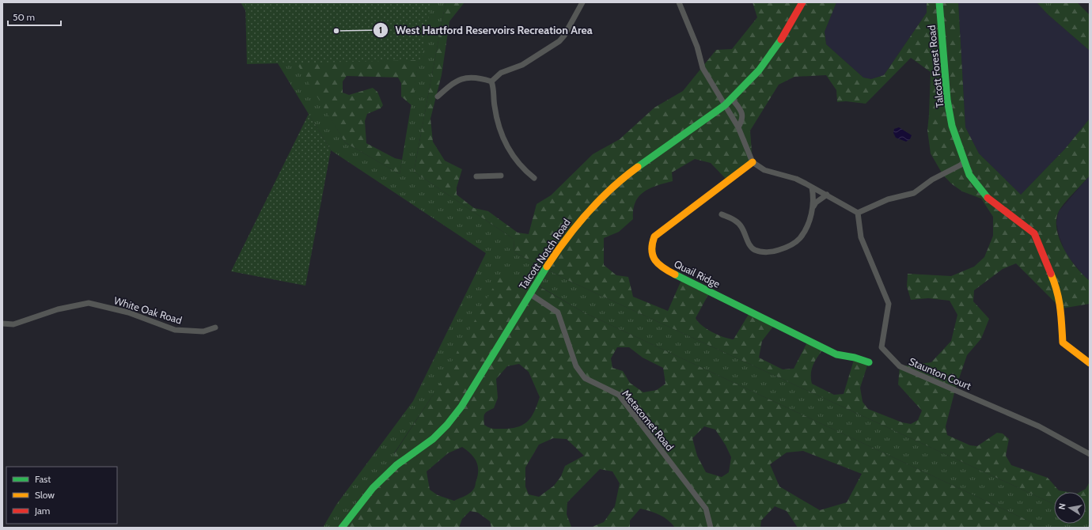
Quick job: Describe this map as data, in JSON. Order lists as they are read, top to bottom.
{
  "streets": {
    "street": [
      "Talcott Forest Road",
      "Talcott Notch Road",
      "Quail Ridge",
      "White Oak Road",
      "Staunton Court",
      "Metacomet Road"
    ]
  },
  "crossings": [
    ["Talcott Notch Road", "Metacomet Road"]
  ],
  "places": ["West Hartford Reservoirs Recreation Area"],
  "legend": ["Fast", "Slow", "Jam"],
  "scale_bar": "50 m",
  "north": "left"
}
